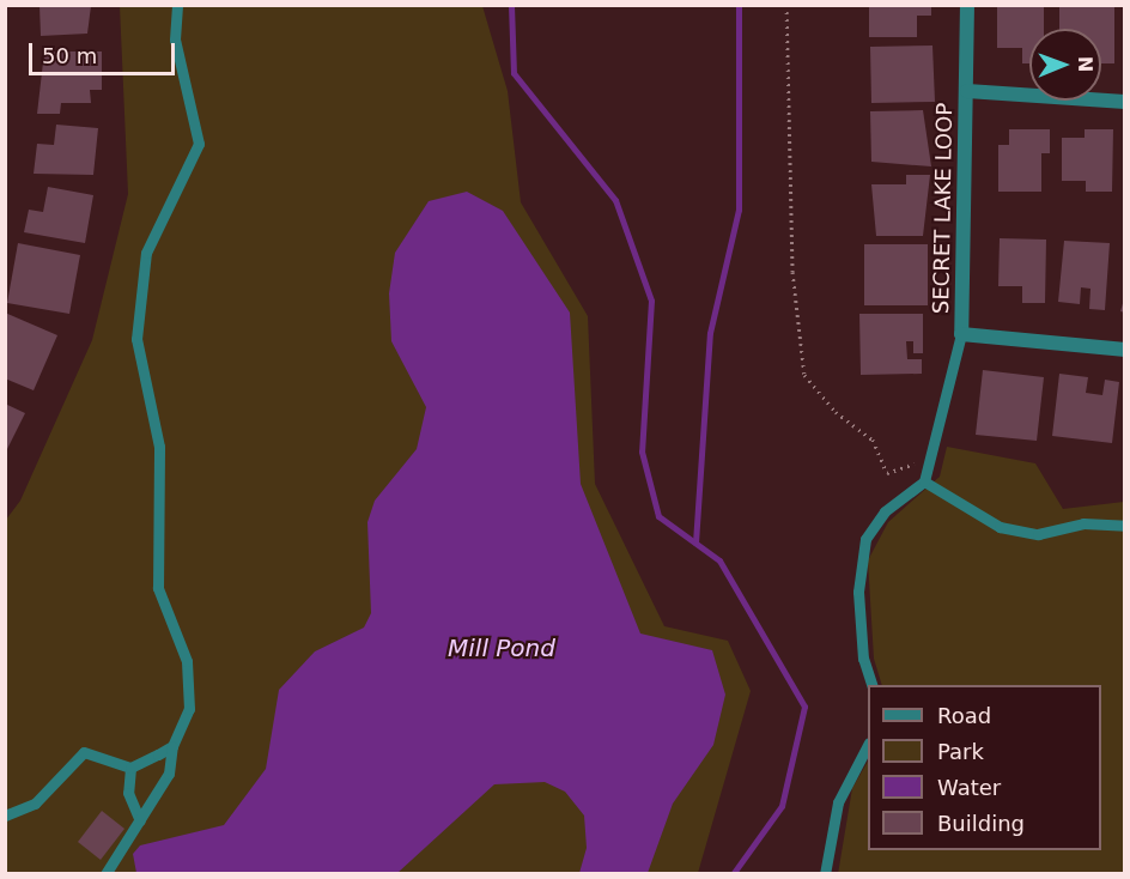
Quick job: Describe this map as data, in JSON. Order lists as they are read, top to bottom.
{
  "streets": {
    "street": ["SECRET LAKE LOOP"]
  },
  "water": ["Mill Pond"],
  "legend": [
    "Road",
    "Park",
    "Water",
    "Building"
  ],
  "scale_bar": "50 m",
  "north": "right"
}
